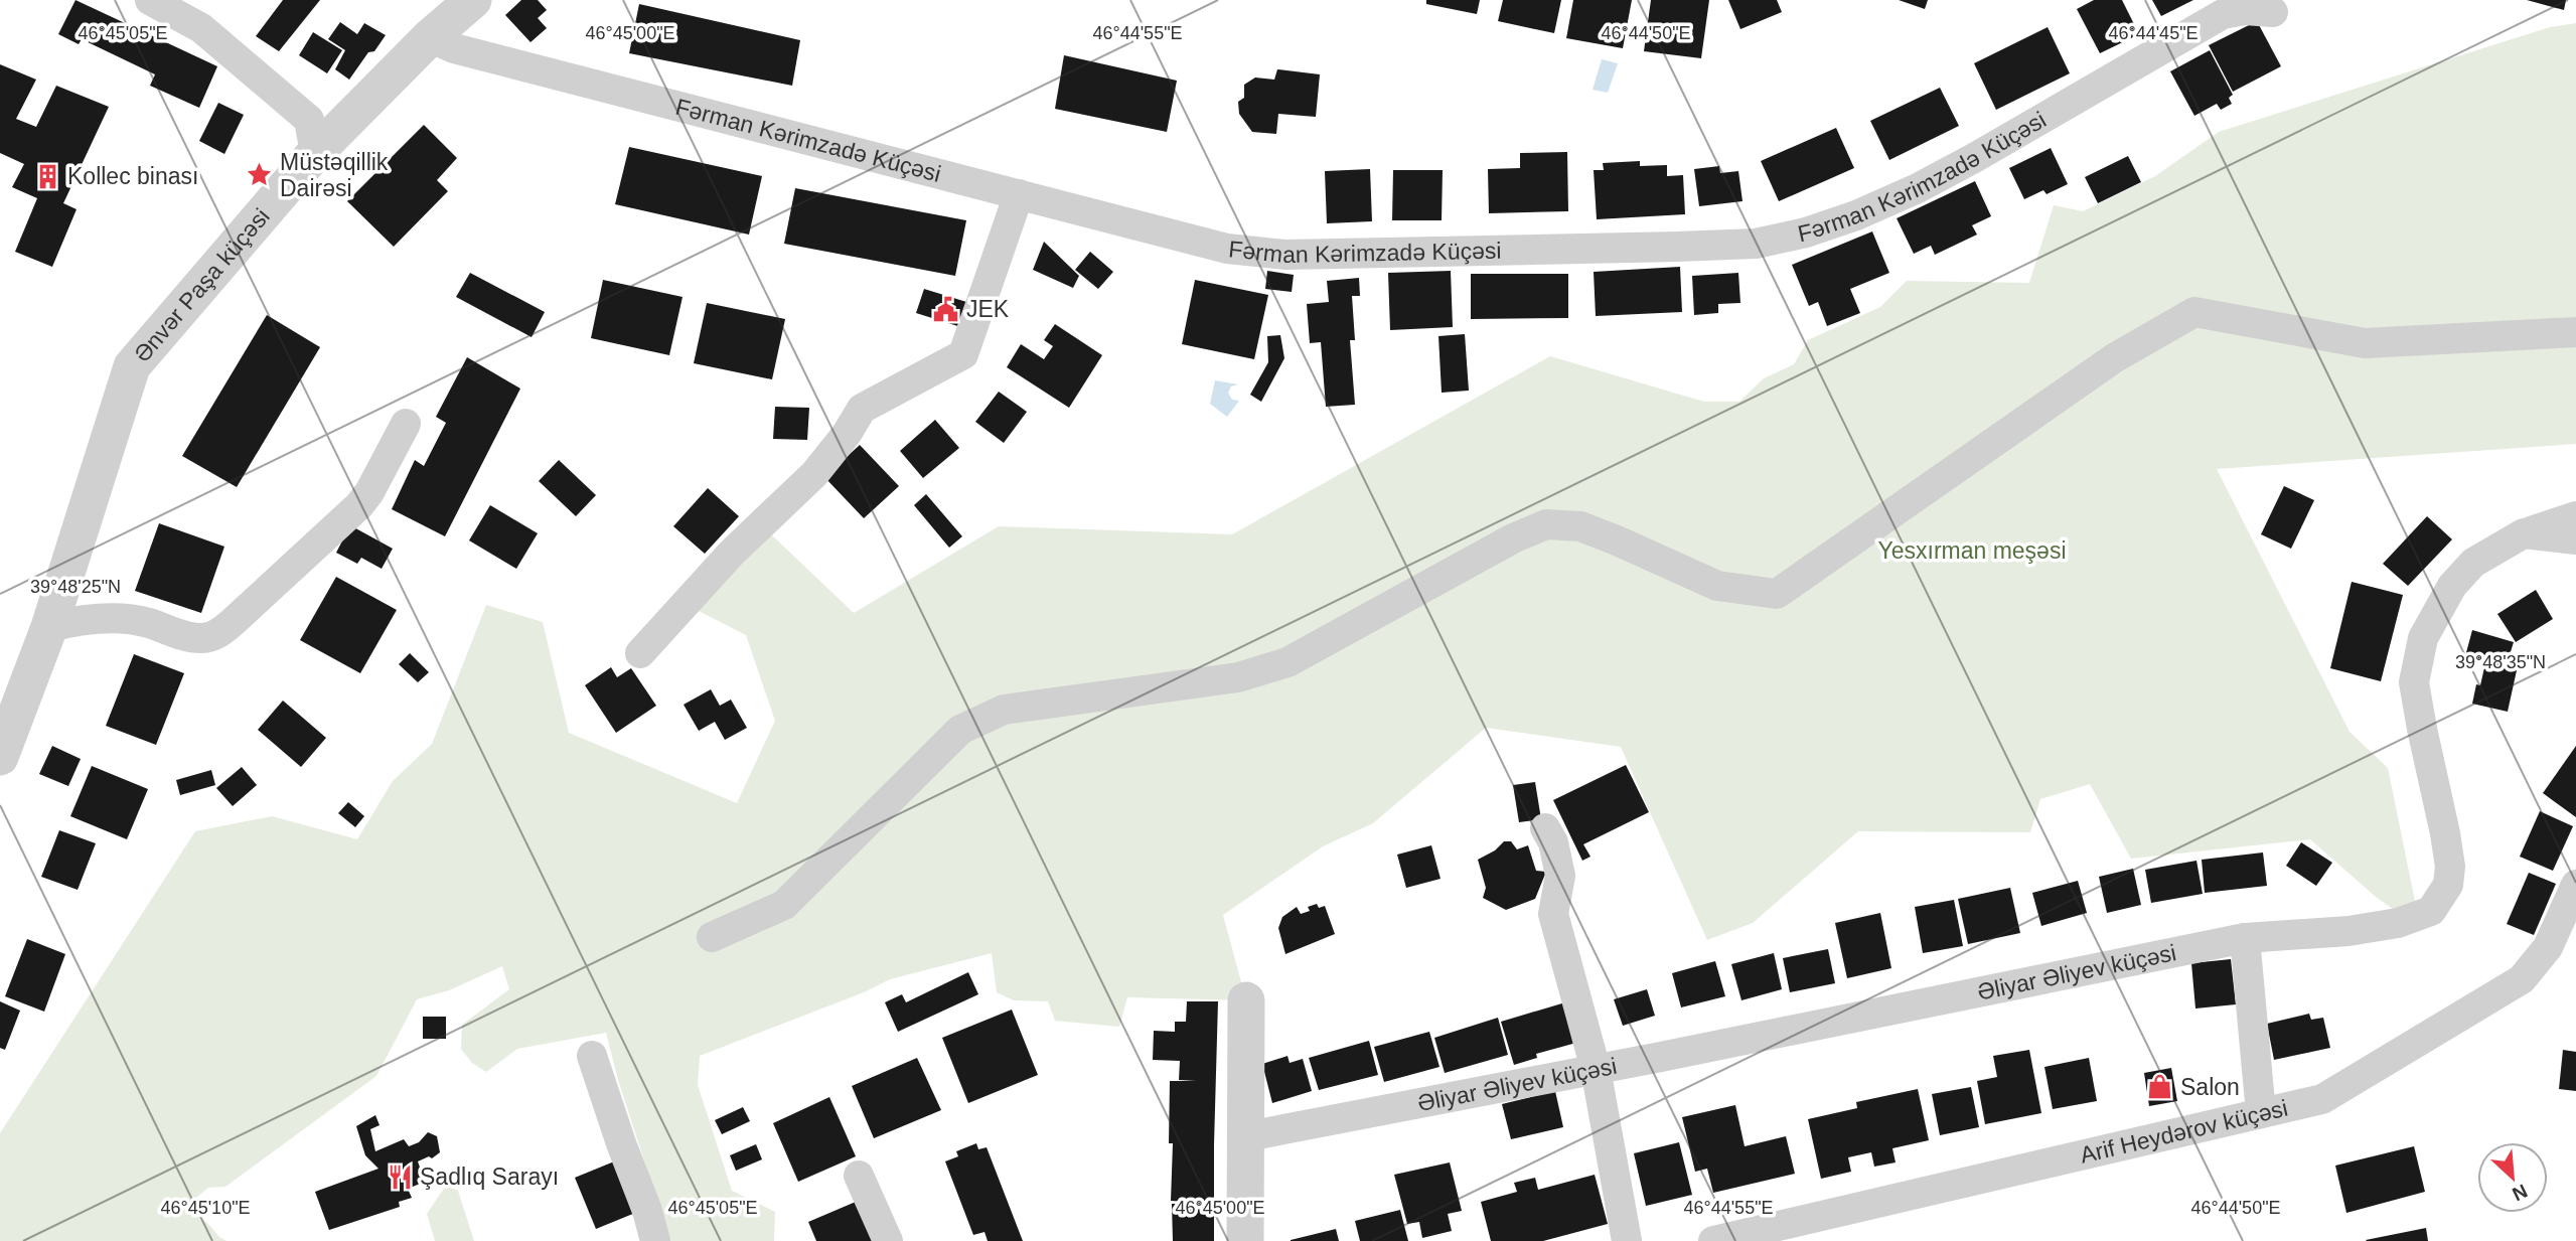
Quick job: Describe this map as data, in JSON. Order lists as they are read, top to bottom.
{
  "streets": {
    "street": [
      "Fərman Kərimzadə Küçəsi",
      "Ənvər Paşa küçəsi",
      "Əliyar Əliyev küçəsi",
      "Arif Heydərov küçəsi"
    ]
  },
  "crossings": [
    ["Fərman Kərimzadə Küçəsi", "Ənvər Paşa küçəsi"]
  ],
  "parks": ["Yesxırman meşəsi"],
  "places": {
    "place": ["Müstəqillik Dairəsi"],
    "building": ["Kollec binası"],
    "public building": ["JEK"],
    "shop": ["Salon"],
    "restaurant": ["Şadlıq Sarayı"]
  },
  "north": "bottom right",
  "coordinates": [
    "46°45'05\"E",
    "46°45'00\"E",
    "46°44'55\"E",
    "46°44'50\"E",
    "46°44'45\"E",
    "39°48'25\"N",
    "39°48'35\"N",
    "46°45'10\"E"
  ]
}
